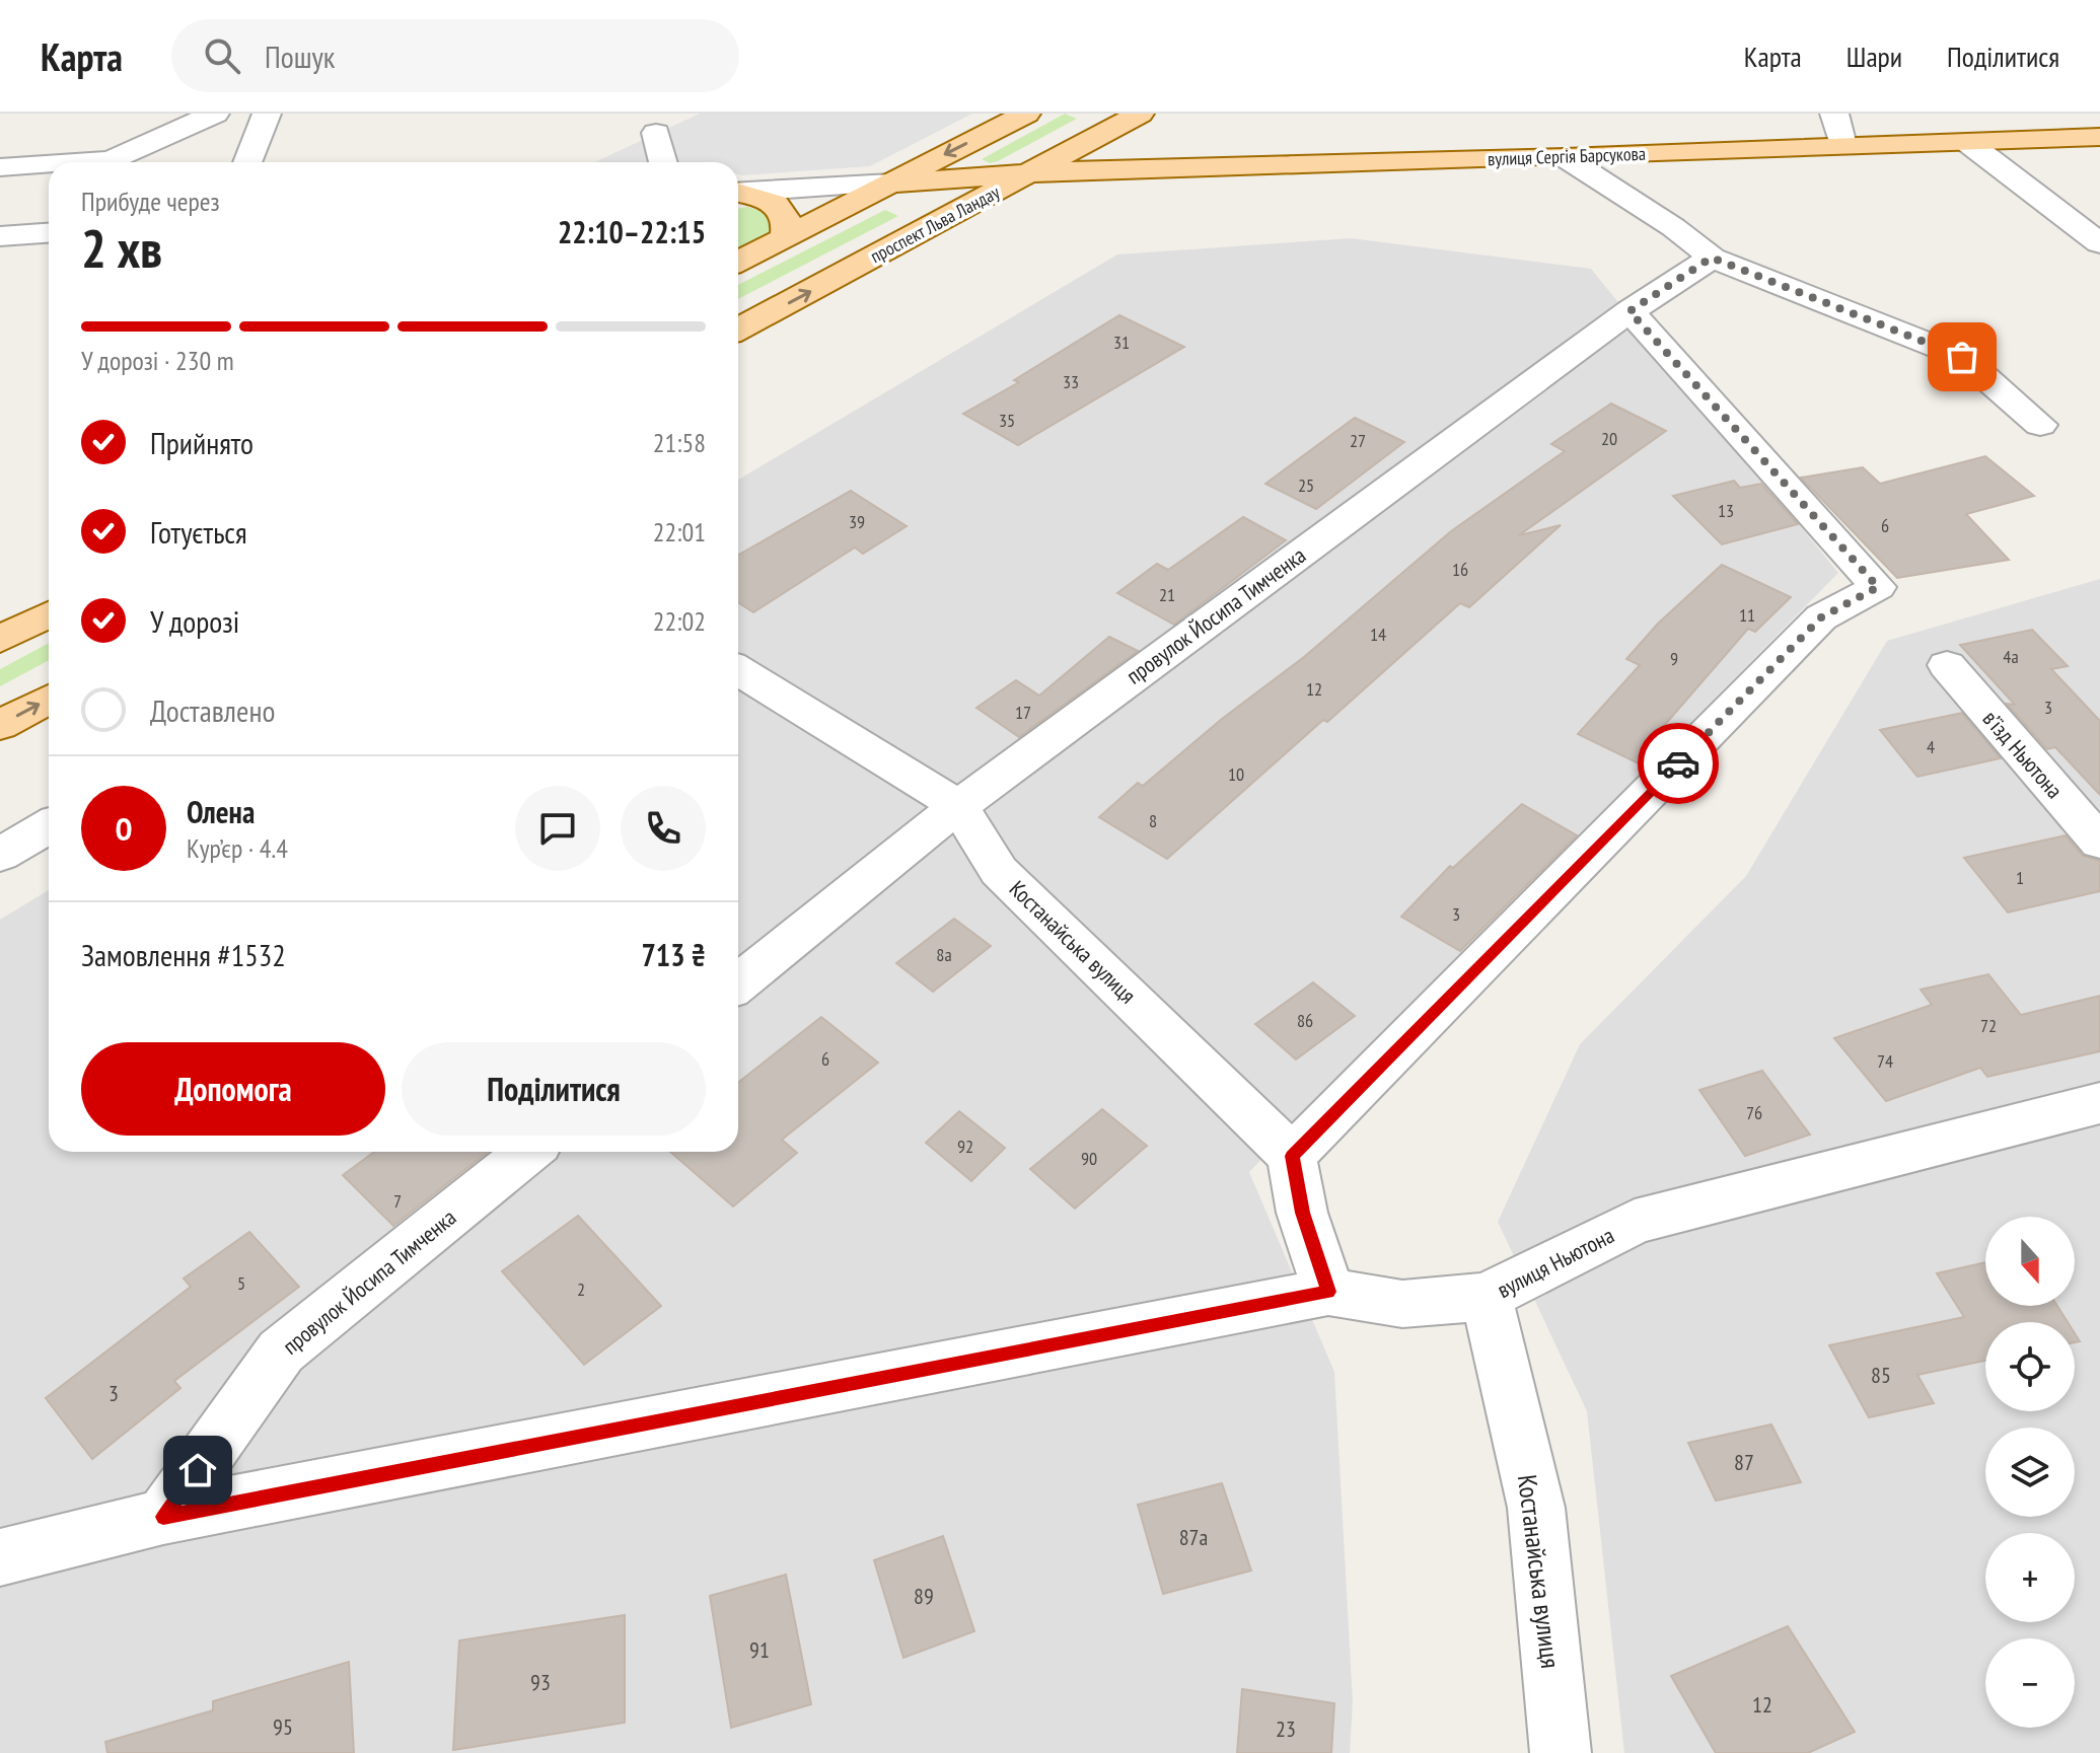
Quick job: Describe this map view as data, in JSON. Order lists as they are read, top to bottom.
{
  "streets": {
    "main road": ["вулиця Сергія Барсукова", "проспект Льва Ландау"],
    "street": [
      "провулок Йосипа Тимченка",
      "в’їзд Ньютона",
      "Костанайська вулиця",
      "вулиця Ньютона"
    ]
  },
  "crossings": [
    ["вулиця Сергія Барсукова", "проспект Льва Ландау"],
    ["провулок Йосипа Тимченка", "Костанайська вулиця"],
    ["провулок Йосипа Тимченка", "вулиця Ньютона"],
    ["Костанайська вулиця", "вулиця Ньютона"]
  ],
  "house_numbers": [
    "31",
    "33",
    "35",
    "20",
    "27",
    "25",
    "13",
    "39",
    "6",
    "16",
    "21",
    "11",
    "14",
    "4а",
    "9",
    "12",
    "3",
    "17",
    "4",
    "10",
    "8",
    "1",
    "3",
    "8а",
    "86",
    "72",
    "6",
    "74",
    "76",
    "92",
    "90",
    "7",
    "5",
    "2",
    "85",
    "3",
    "87",
    "87а",
    "89",
    "91",
    "93",
    "12",
    "95",
    "23"
  ],
  "north": "bottom",
  "page": {
    "header": "Карта",
    "search": "Пошук",
    "nav": ["Карта", "Шари", "Поділитися"],
    "heading": ["2 хв", "Прибуде через", "22:10–22:15"],
    "panel": [
      "Олена",
      "Кур’єр · 4.4",
      "Замовлення #1532",
      "713 ₴"
    ],
    "bar": "У дорозі · 230 m",
    "list": [
      ["Прийнято", "21:58"],
      ["Готується", "22:01"],
      ["У дорозі", "22:02"],
      "Доставлено"
    ],
    "round": "О",
    "buttons": ["Допомога", "Поділитися"],
    "map_buttons": ["+", "−"]
  }
}
